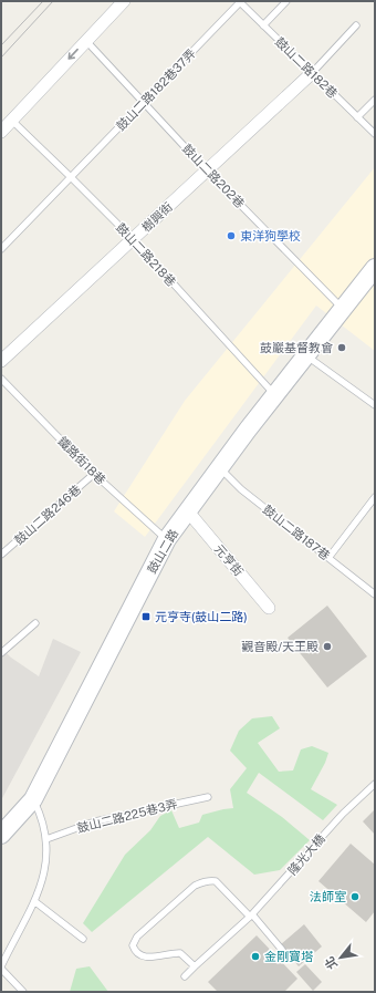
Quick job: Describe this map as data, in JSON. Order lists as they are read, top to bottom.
{
  "streets": {
    "street": ["樹興街", "鼓山二路", "元亨街"],
    "lane": [
      "鼓山二路182巷",
      "鼓山二路182巷37弄",
      "鼓山二路202巷",
      "鼓山二路218巷",
      "鐵路街18巷",
      "鼓山二路246巷",
      "鼓山二路187巷",
      "鼓山二路225巷3弄",
      "隆光大橋"
    ]
  },
  "crossings": [
    ["鼓山二路182巷", "鼓山二路182巷37弄"],
    ["鼓山二路182巷", "樹興街"],
    ["鼓山二路182巷37弄", "鼓山二路202巷"],
    ["鼓山二路182巷37弄", "鼓山二路218巷"],
    ["鼓山二路202巷", "樹興街"],
    ["鼓山二路202巷", "鼓山二路"],
    ["樹興街", "鼓山二路218巷"],
    ["鼓山二路218巷", "鼓山二路"],
    ["鐵路街18巷", "鼓山二路246巷"],
    ["鐵路街18巷", "鼓山二路"],
    ["鼓山二路187巷", "鼓山二路"],
    ["鼓山二路", "元亨街"]
  ],
  "places": {
    "other": [
      "東洋狗學校",
      "鼓巖基督教會",
      "觀音殿/天王殿",
      "法師室",
      "金剛寶塔"
    ],
    "transit": ["元亨寺(鼓山二路)"]
  },
  "north": "bottom left"
}
